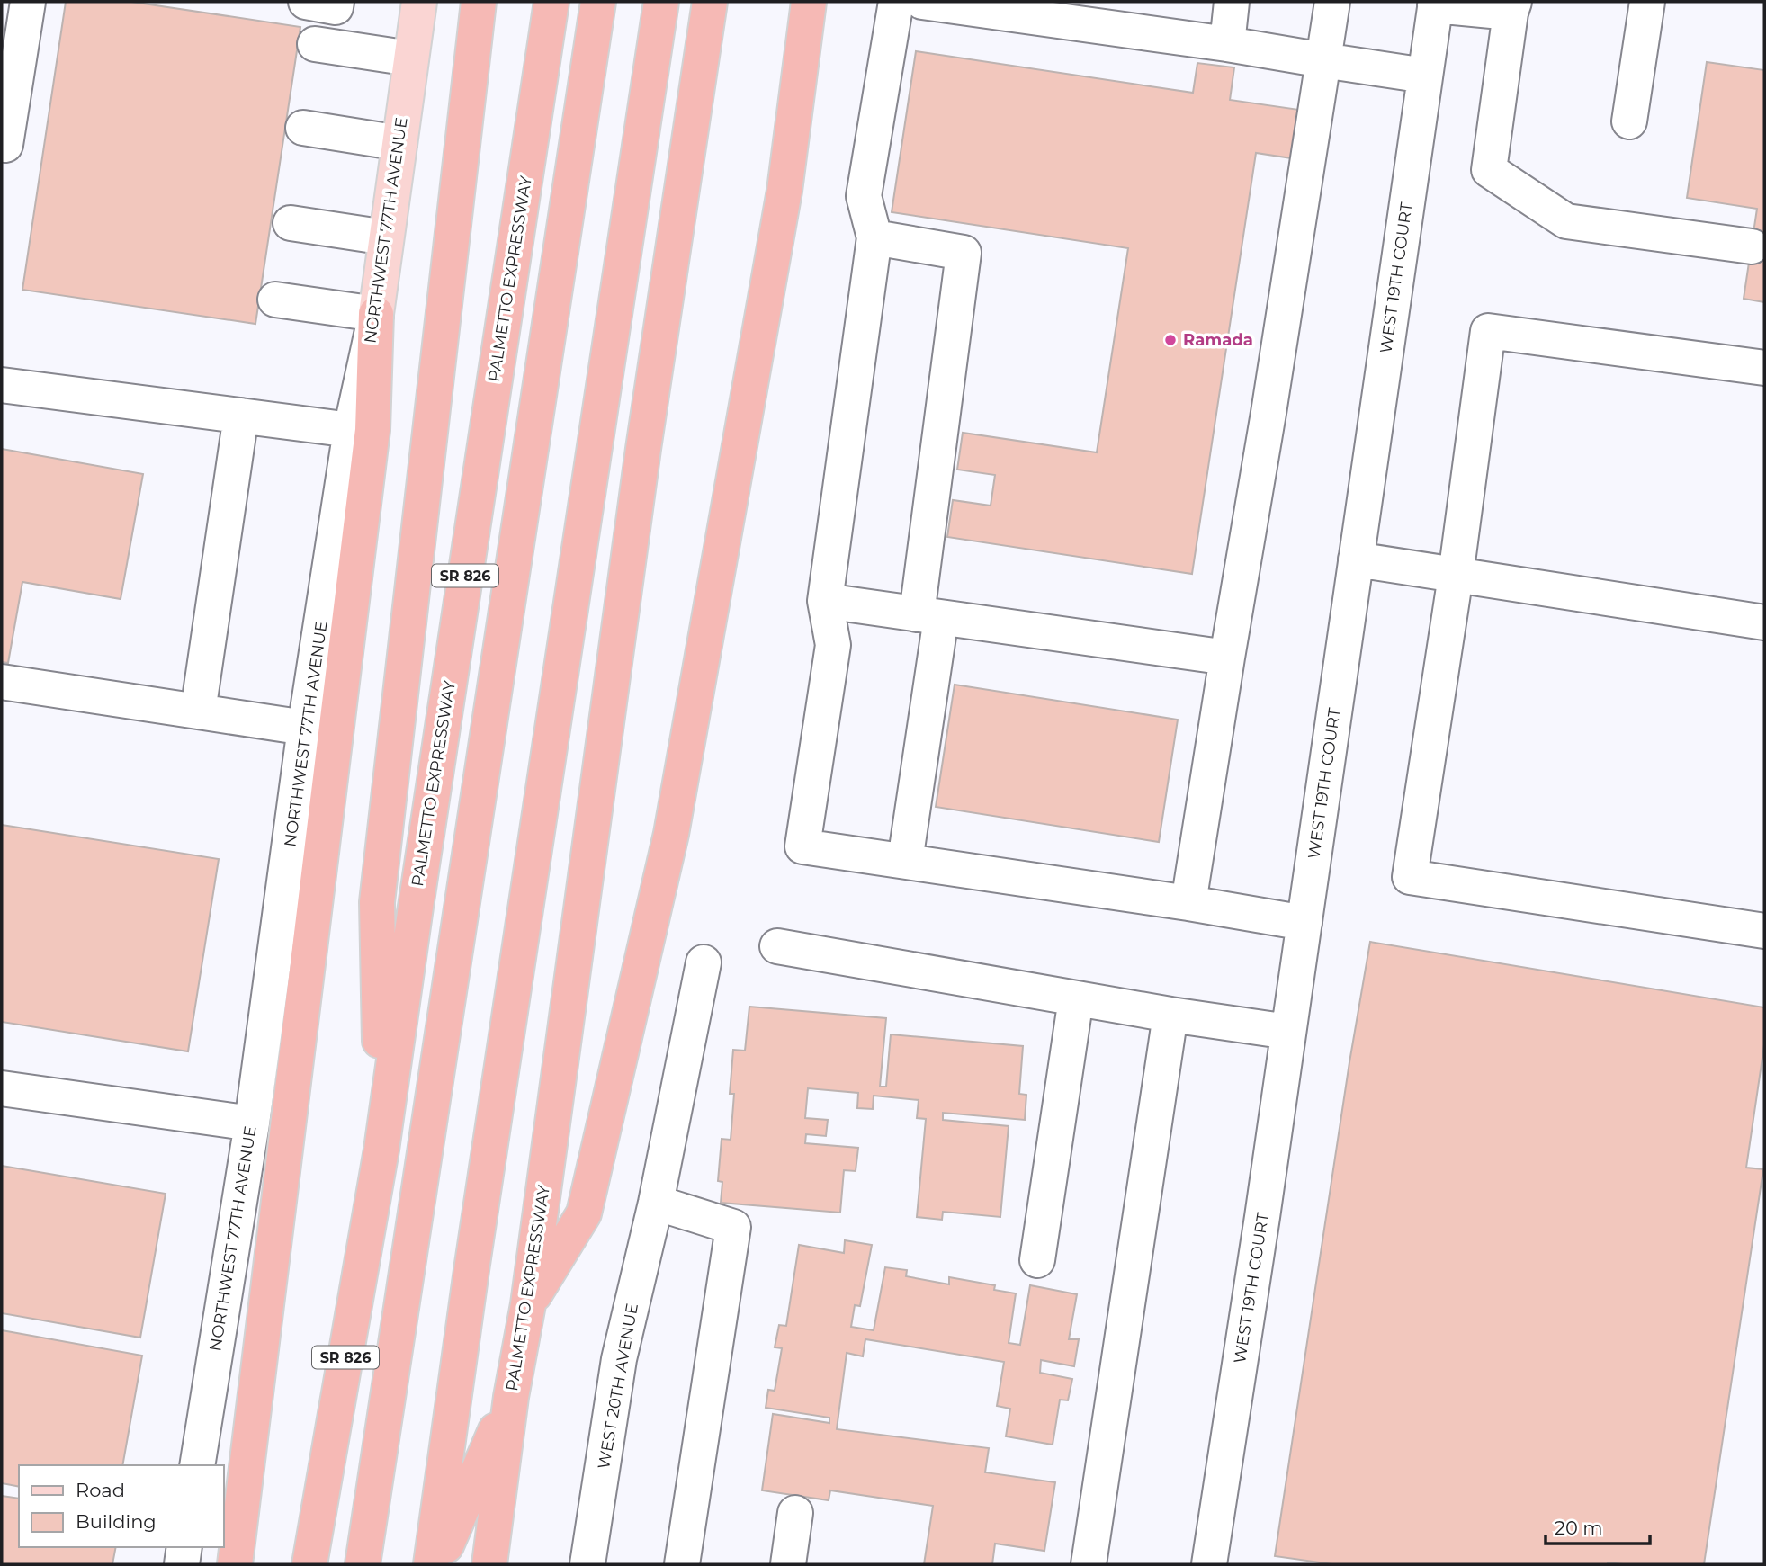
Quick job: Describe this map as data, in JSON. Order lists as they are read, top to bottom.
{
  "streets": {
    "highway": ["PALMETTO EXPRESSWAY", "SR 826"],
    "main road": ["NORTHWEST 77TH AVENUE"],
    "street": ["WEST 19TH COURT", "WEST 20TH AVENUE"]
  },
  "places": ["Ramada"],
  "legend": ["Road", "Building"],
  "scale_bar": "20 m"
}
